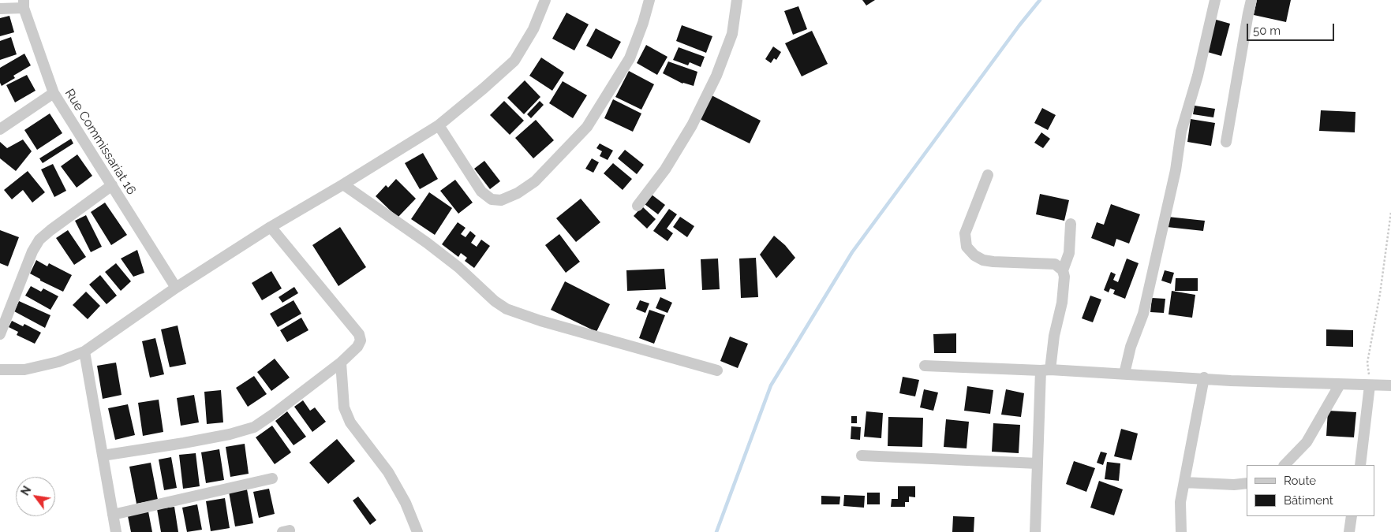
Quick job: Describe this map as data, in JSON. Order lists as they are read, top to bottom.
{
  "streets": {
    "street": ["Rue Commissariat 16"]
  },
  "legend": ["Route", "Bâtiment"],
  "scale_bar": "50 m",
  "north": "top left"
}
